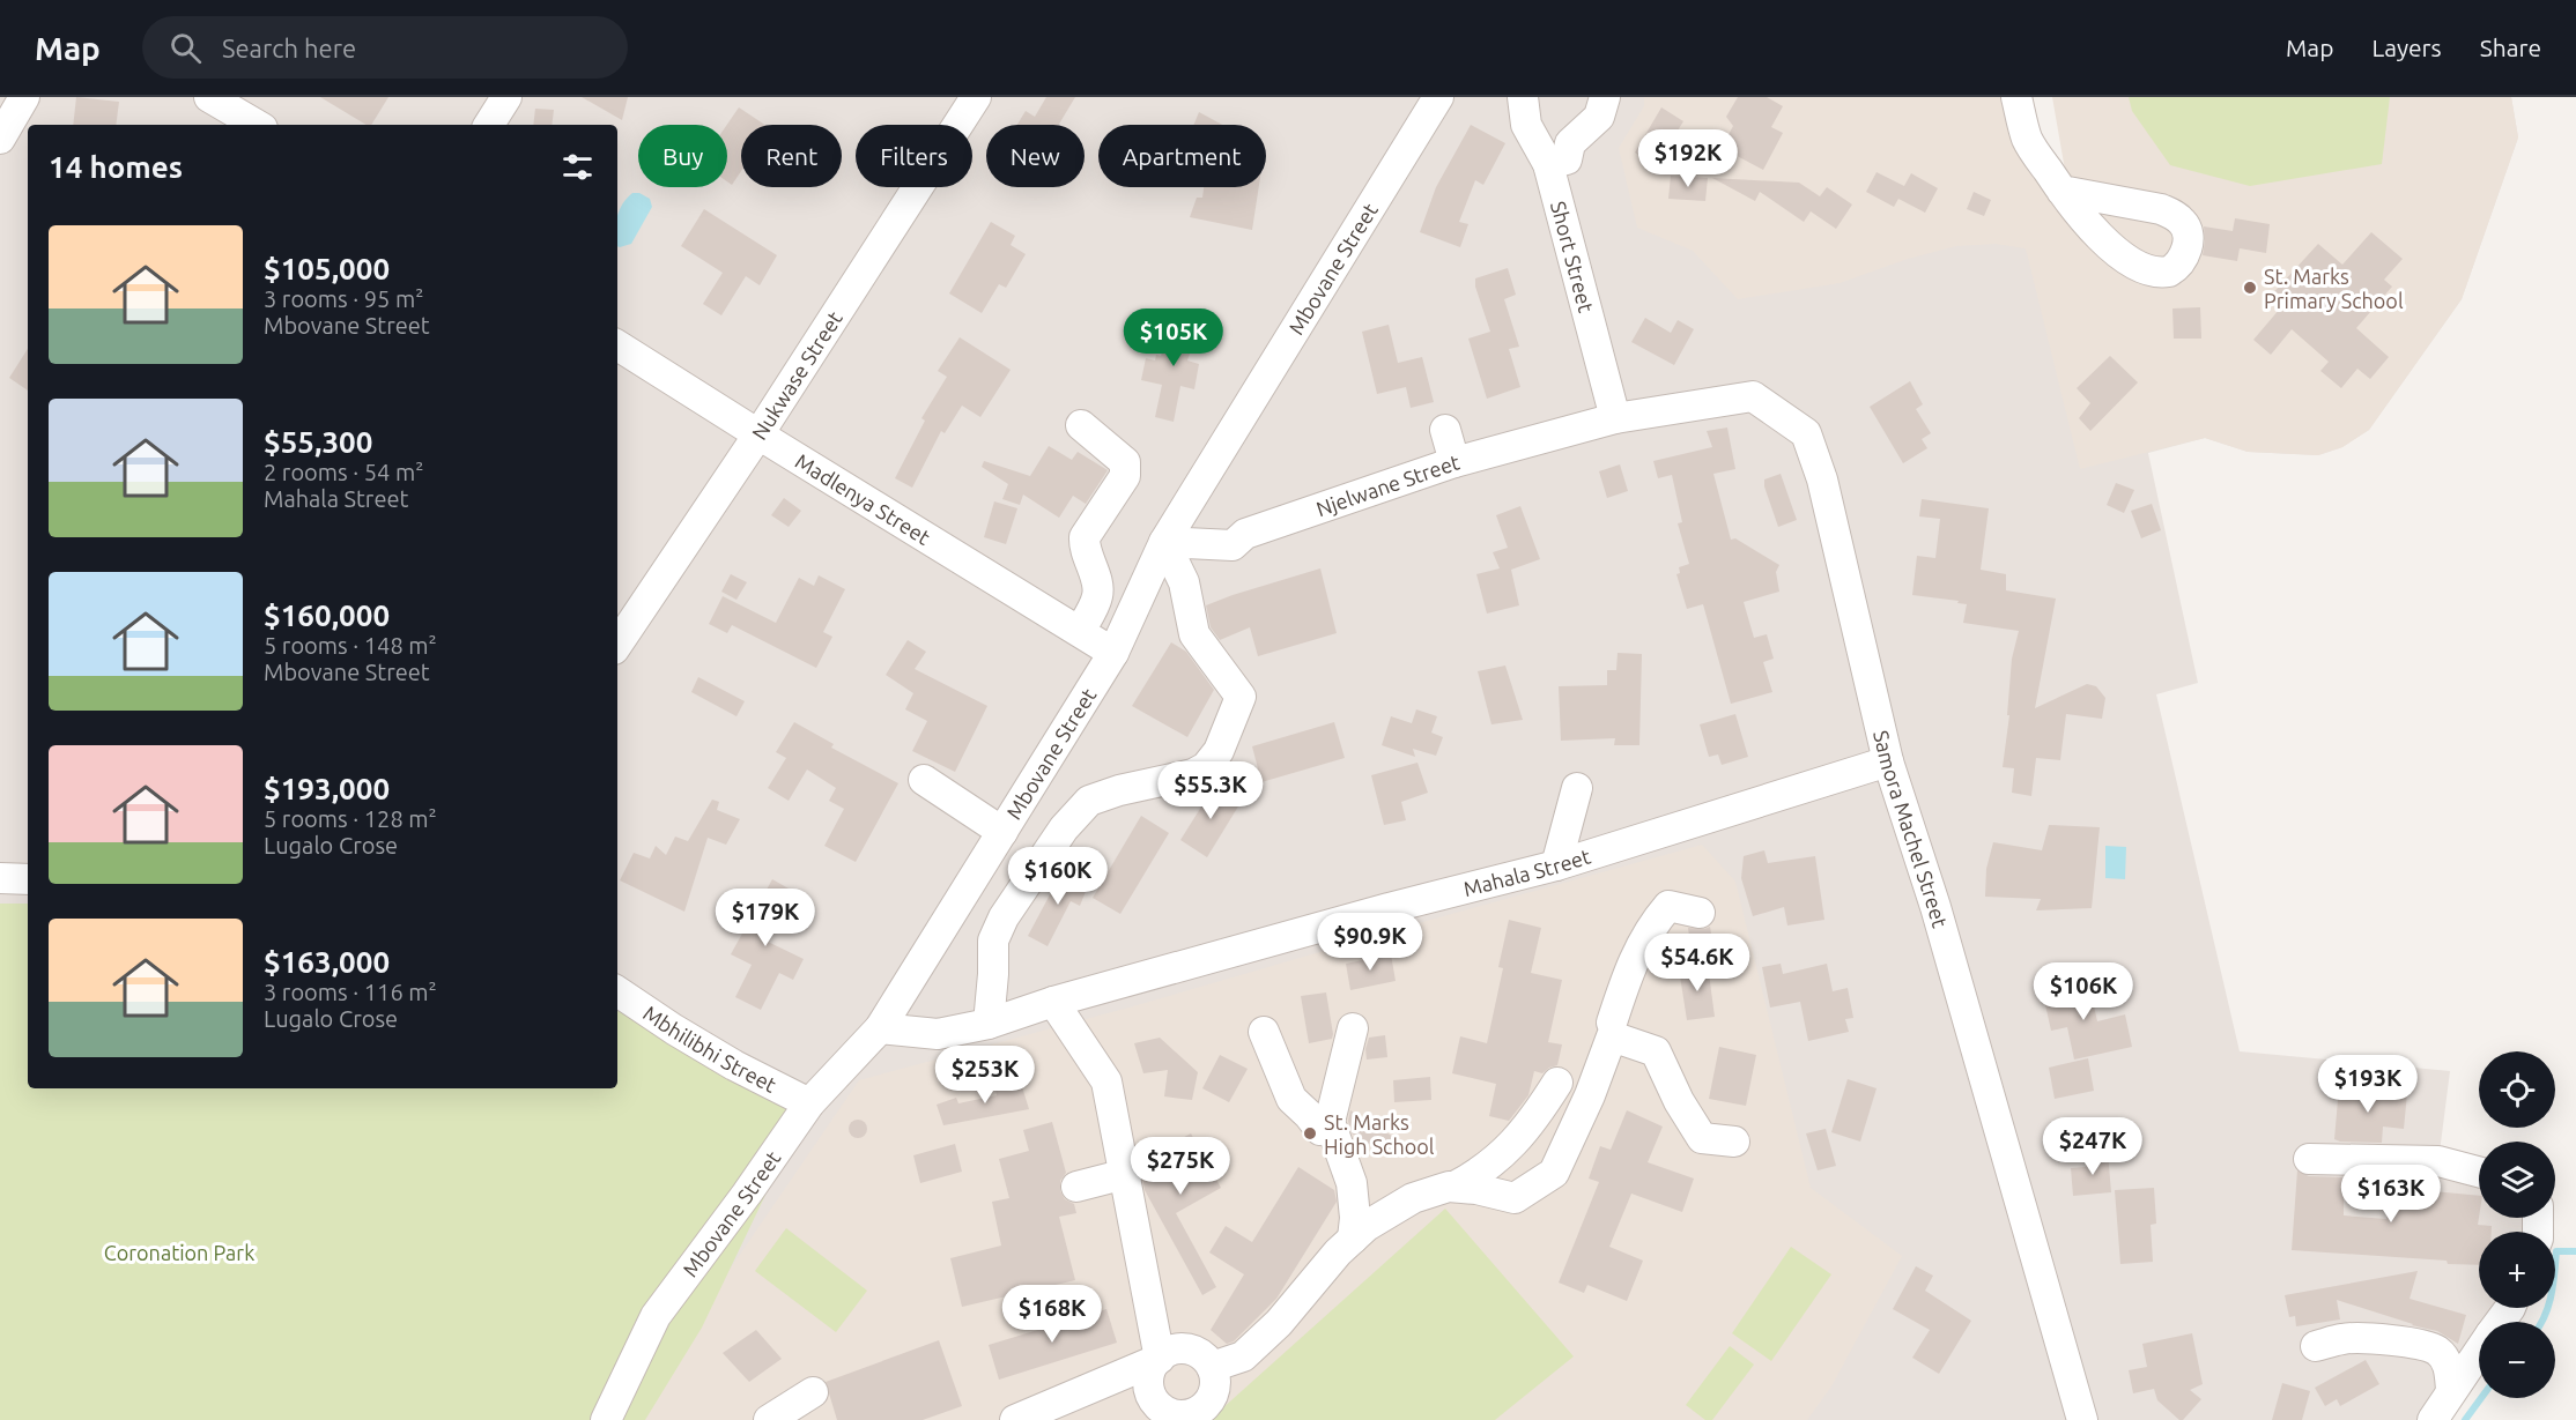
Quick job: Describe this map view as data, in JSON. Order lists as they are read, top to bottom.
{
  "streets": {
    "street": [
      "Short Street",
      "Mbovane Street",
      "Nukwase Street",
      "Njelwane Street",
      "Madlenya Street",
      "Samora Machel Street",
      "Mahala Street",
      "Mbhilibhi Street"
    ]
  },
  "crossings": [
    ["Short Street", "Njelwane Street"],
    ["Short Street", "Samora Machel Street"],
    ["Mbovane Street", "Njelwane Street"],
    ["Mbovane Street", "Madlenya Street"],
    ["Mbovane Street", "Mahala Street"],
    ["Mbovane Street", "Mbhilibhi Street"],
    ["Nukwase Street", "Madlenya Street"],
    ["Njelwane Street", "Samora Machel Street"],
    ["Samora Machel Street", "Mahala Street"]
  ],
  "parks": ["Coronation Park"],
  "places": ["St. Marks Primary School", "St. Marks High School"],
  "page": {
    "header": "Map",
    "search": "Search here",
    "nav": ["Map", "Layers", "Share"],
    "chip": [
      "Buy",
      "Rent",
      "Filters",
      "New",
      "Apartment"
    ],
    "heading": "14 homes",
    "price": [
      "$192K",
      "$105K",
      "$55.3K",
      "$160K",
      "$179K",
      "$90.9K",
      "$54.6K",
      "$106K",
      "$253K",
      "$193K",
      "$247K",
      "$275K",
      "$163K",
      "$168K"
    ],
    "list": [
      {
        "name": "$105,000",
        "note": "3 rooms · 95 m² · Mbovane Street"
      },
      {
        "name": "$55,300",
        "note": "2 rooms · 54 m² · Mahala Street"
      },
      {
        "name": "$160,000",
        "note": "5 rooms · 148 m² · Mbovane Street"
      },
      {
        "name": "$193,000",
        "note": "5 rooms · 128 m² · Lugalo Crose"
      },
      {
        "name": "$163,000",
        "note": "3 rooms · 116 m² · Lugalo Crose"
      }
    ],
    "map_buttons": ["+", "−"]
  }
}
